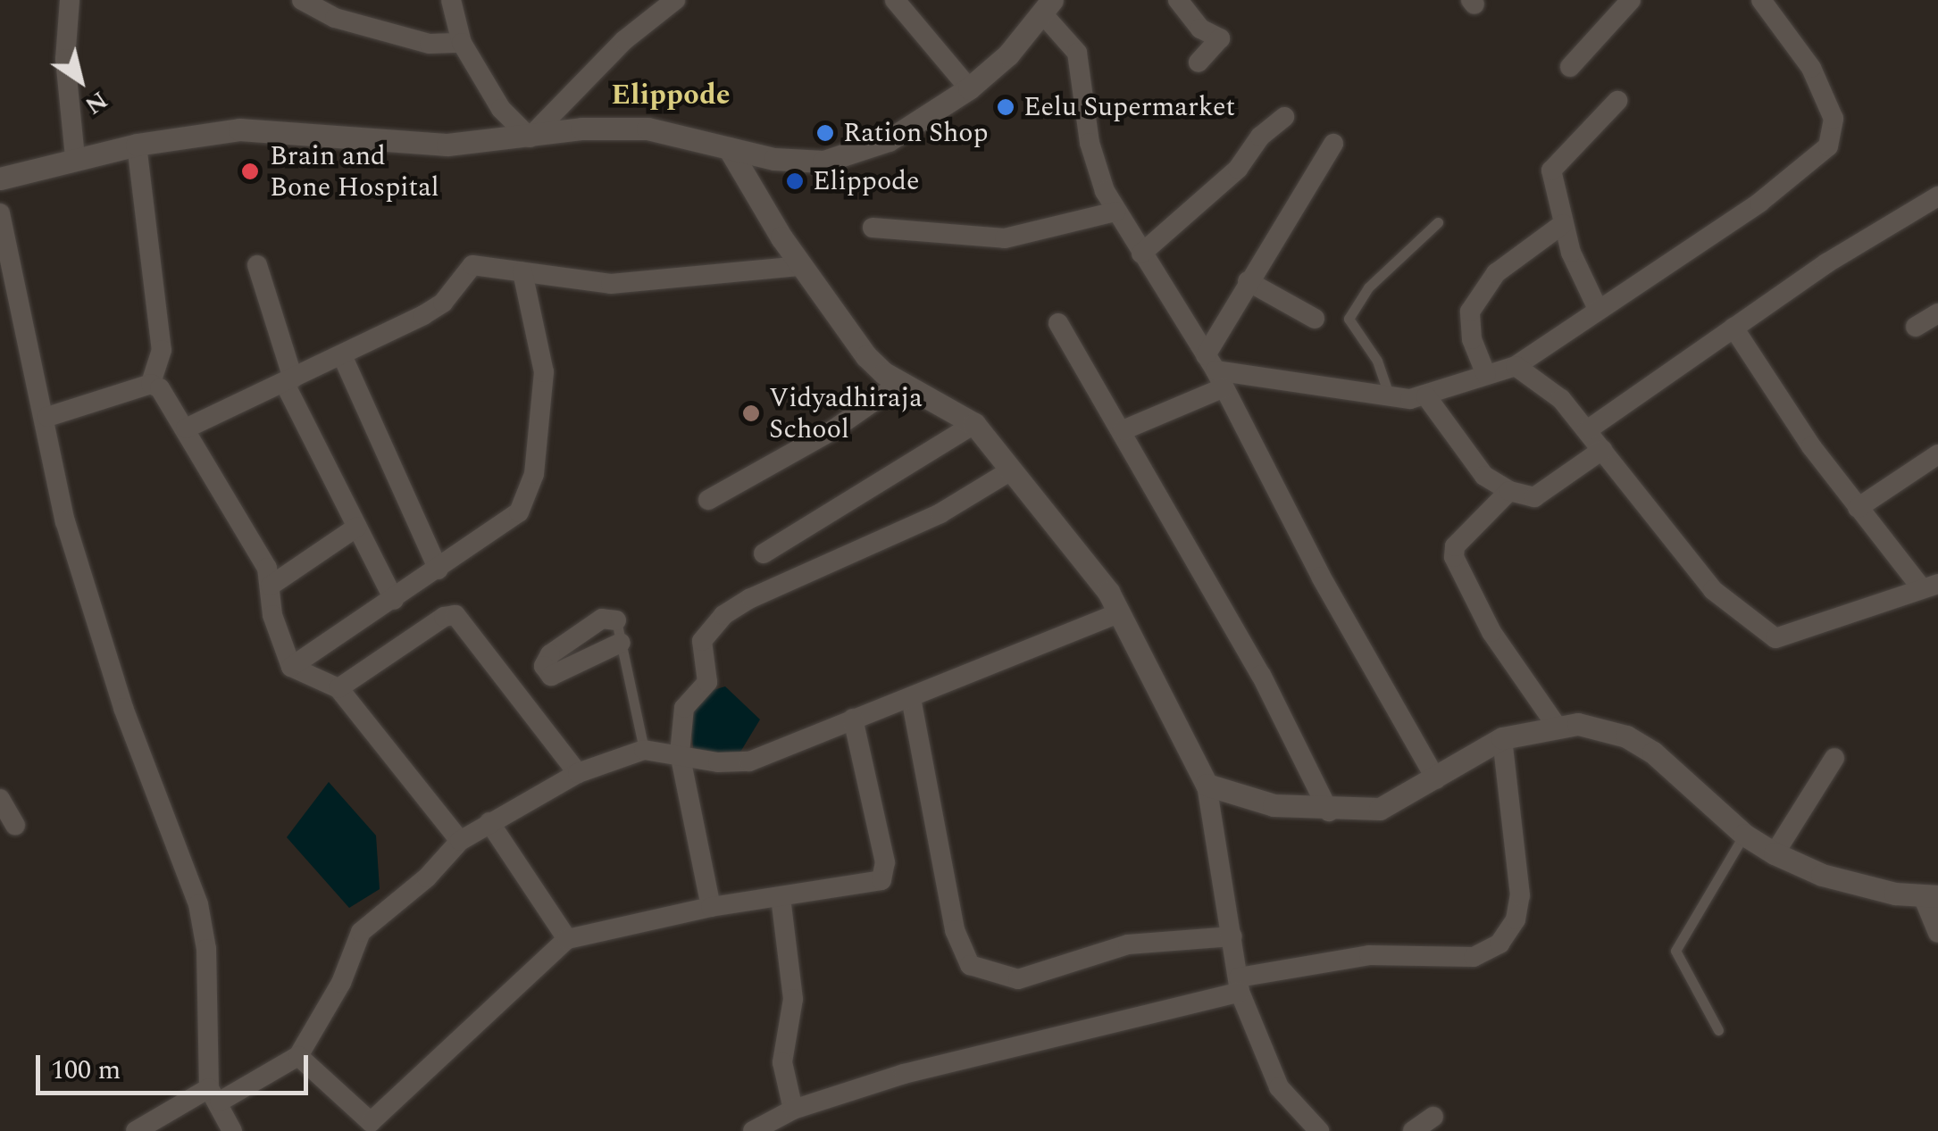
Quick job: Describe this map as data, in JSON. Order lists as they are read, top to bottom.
{
  "districts": ["Elippode"],
  "places": [
    "Eelu Supermarket",
    "Ration Shop",
    "Brain and Bone Hospital",
    "Elippode",
    "Vidyadhiraja School"
  ],
  "scale_bar": "100 m",
  "north": "bottom right"
}
